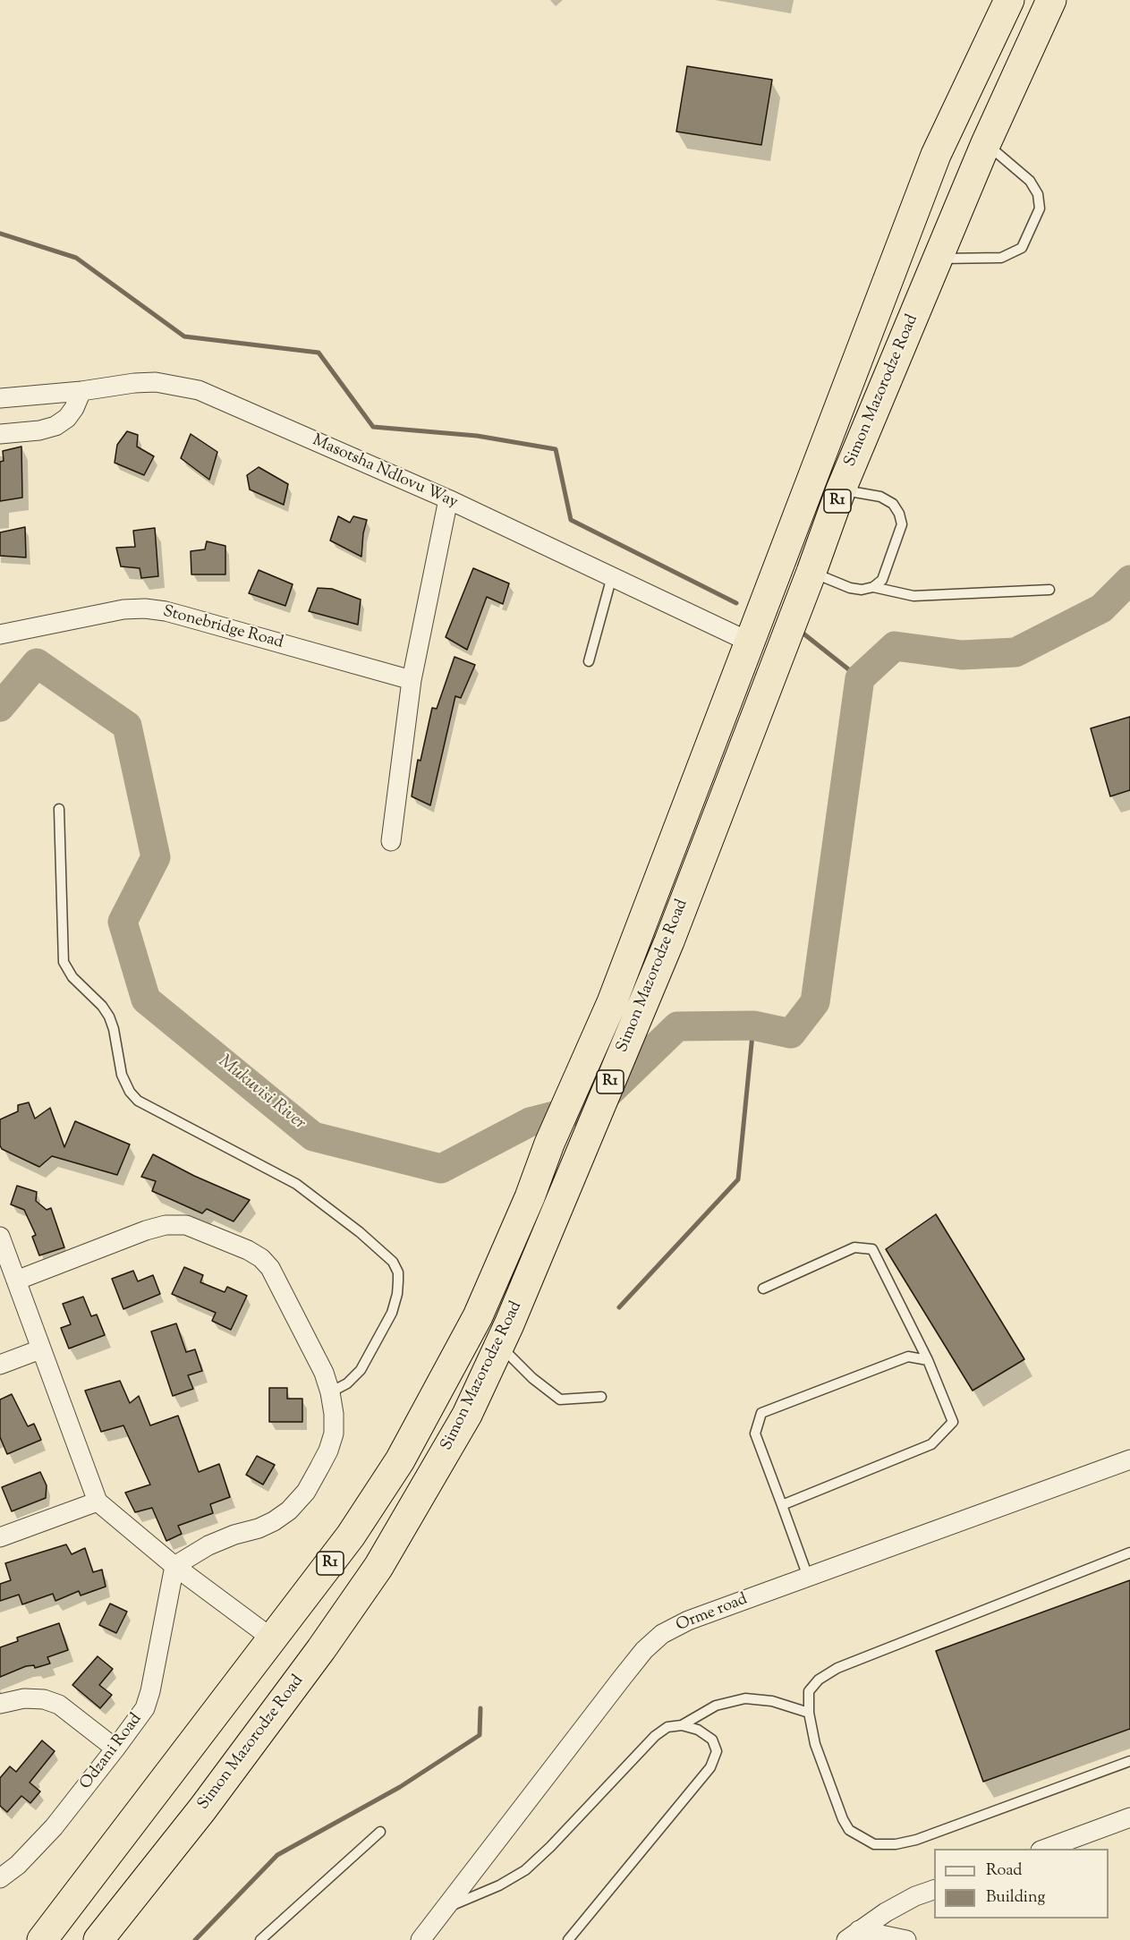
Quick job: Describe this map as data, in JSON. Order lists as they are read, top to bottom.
{
  "streets": {
    "highway": ["Simon Mazorodze Road", "R1"],
    "street": [
      "Masotsha Ndlovu Way",
      "Stonebridge Road",
      "Orme road",
      "Odzani Road"
    ]
  },
  "crossings": [
    ["Simon Mazorodze Road", "Masotsha Ndlovu Way"],
    ["Simon Mazorodze Road", "R1"]
  ],
  "water": ["Mukuvisi River"],
  "legend": ["Road", "Building"]
}
